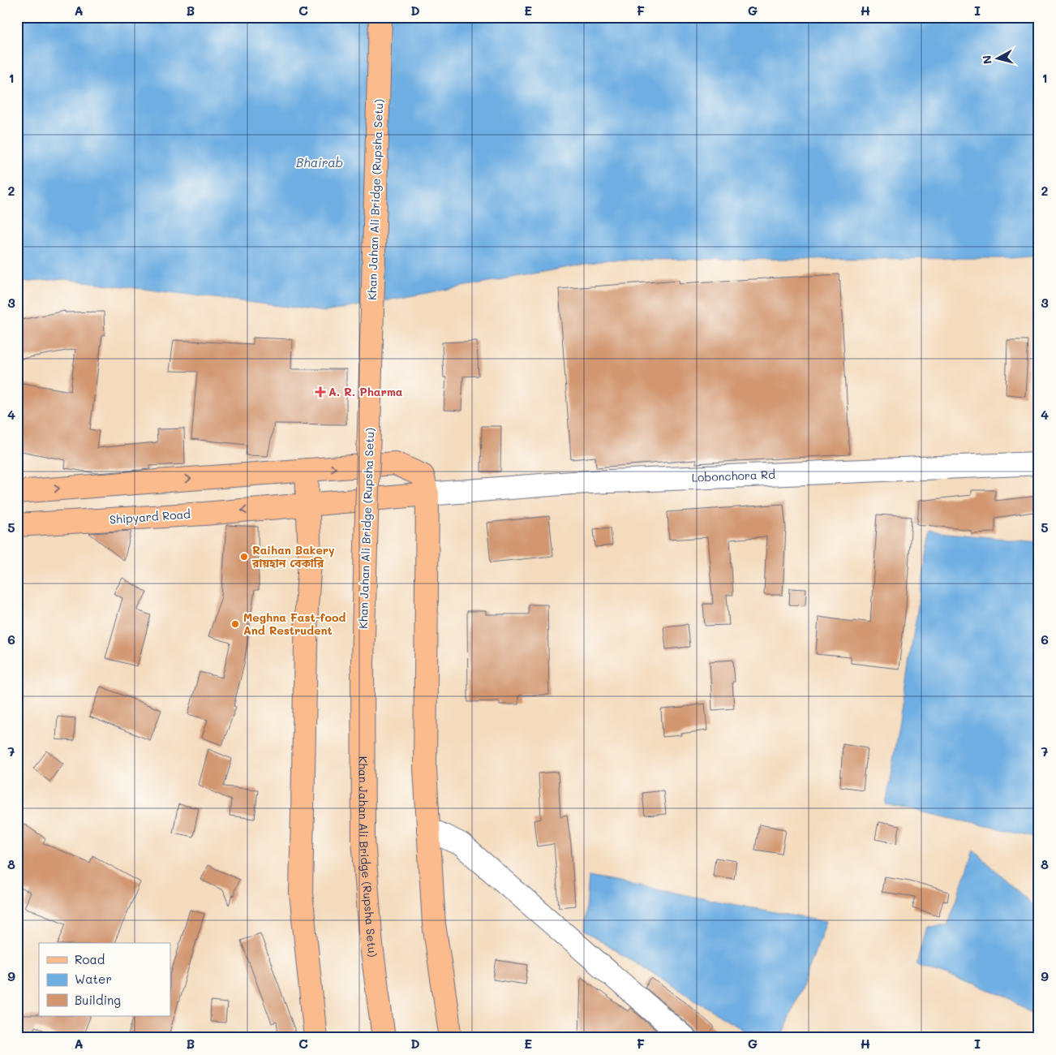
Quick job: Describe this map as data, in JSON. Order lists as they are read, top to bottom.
{
  "streets": {
    "main road": ["Khan Jahan Ali Bridge (Rupsha Setu)", "Shipyard Road"],
    "street": ["Lobonchora Rd"]
  },
  "crossings": [
    ["Lobonchora Rd", "Shipyard Road"]
  ],
  "water": ["Bhairab"],
  "places": {
    "health": ["A. R. Pharma"],
    "other": ["Raihan Bakery রায়হান বেকারি", "Meghna Fast-food And Restrudent"]
  },
  "legend": ["Road", "Water", "Building"],
  "north": "left",
  "grid": {
    "columns": [
      "A",
      "B",
      "C",
      "D",
      "E",
      "F",
      "G",
      "H",
      "I"
    ],
    "rows": [
      "1",
      "2",
      "3",
      "4",
      "5",
      "6",
      "7",
      "8",
      "9"
    ]
  }
}
